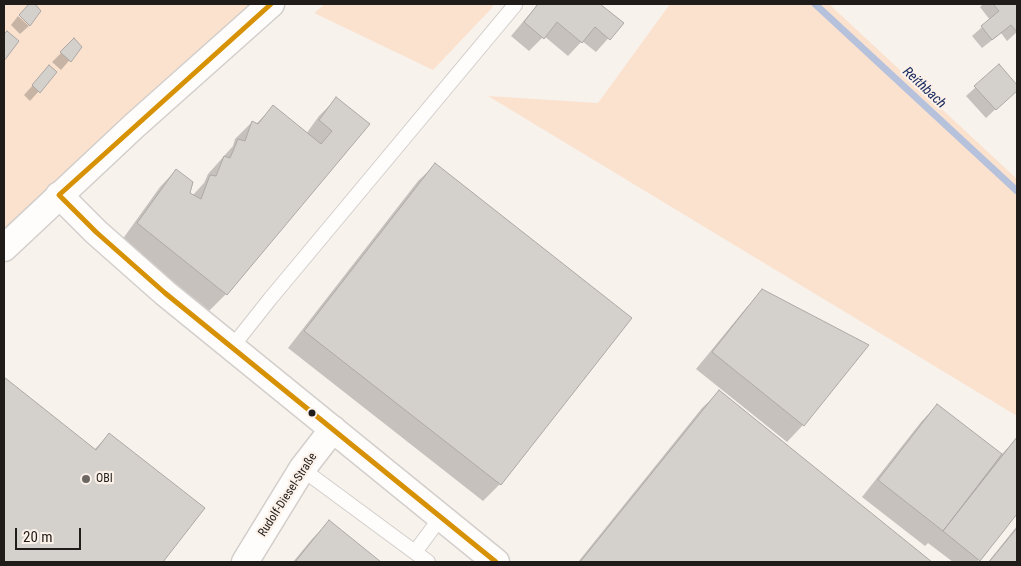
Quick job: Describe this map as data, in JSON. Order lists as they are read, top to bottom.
{
  "streets": {
    "street": ["Rudolf-Diesel-Straße"]
  },
  "water": ["Reithbach"],
  "places": ["OBI"],
  "scale_bar": "20 m"
}
